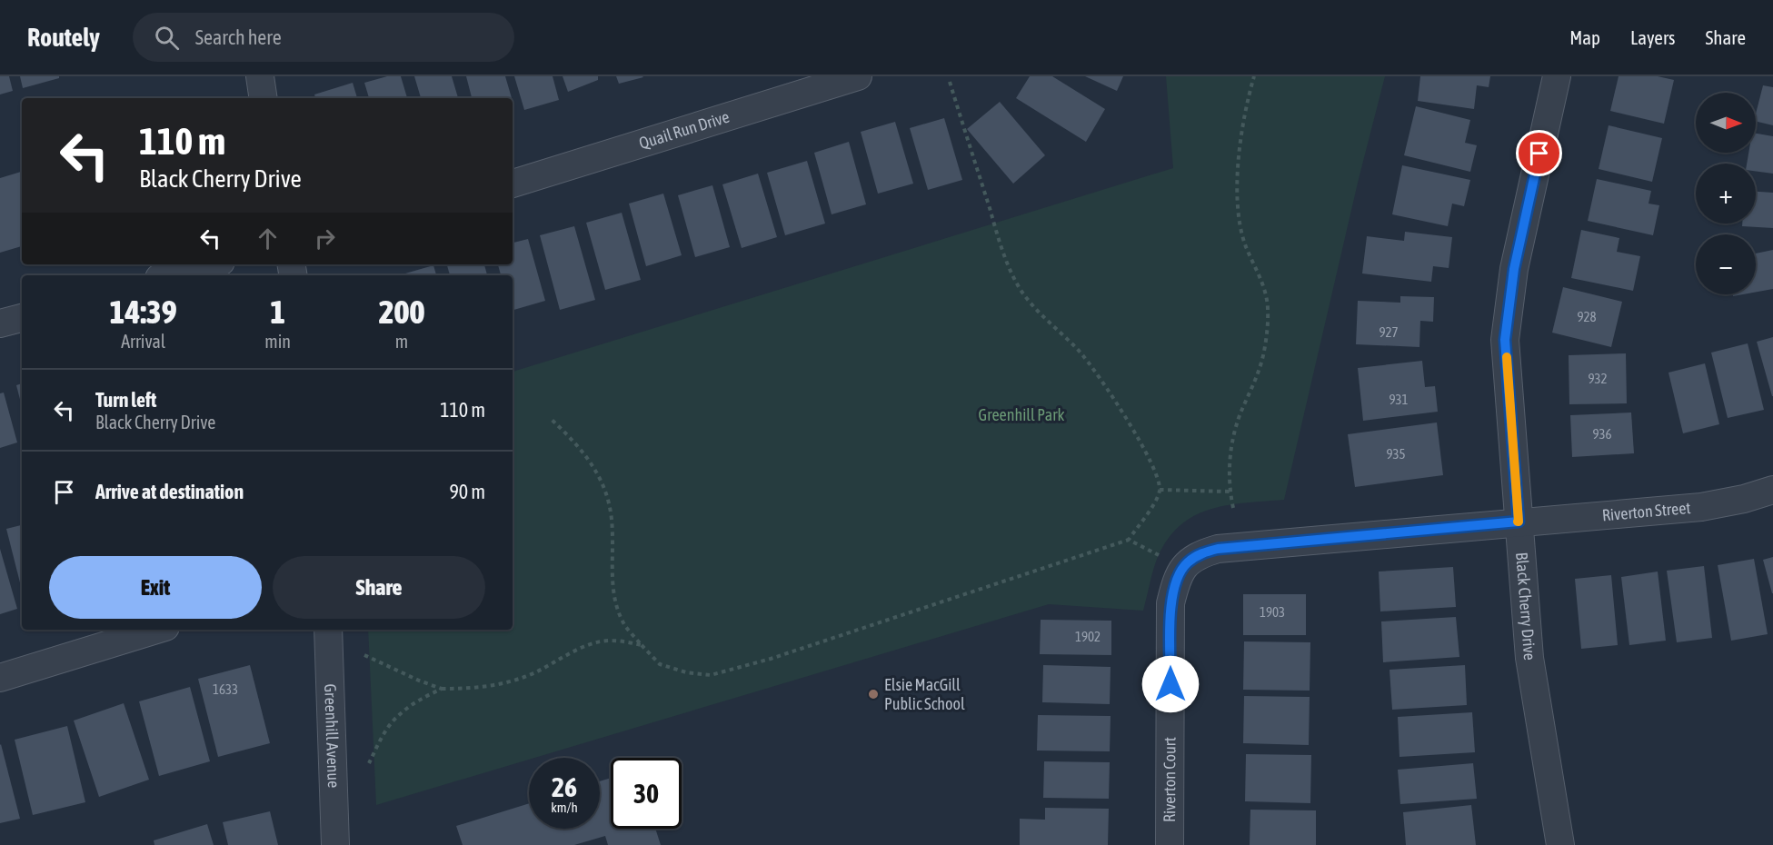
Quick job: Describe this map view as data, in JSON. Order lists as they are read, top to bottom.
{
  "streets": {
    "street": [
      "Quail Run Drive",
      "Riverton Street",
      "Black Cherry Drive",
      "Greenhill Avenue",
      "Riverton Court"
    ]
  },
  "crossings": [
    ["Riverton Street", "Black Cherry Drive"],
    ["Riverton Street", "Riverton Court"],
    ["Black Cherry Drive", "Riverton Court"]
  ],
  "parks": ["Greenhill Park"],
  "places": ["Elsie MacGill Public School"],
  "house_numbers": [
    "928",
    "927",
    "932",
    "931",
    "936",
    "935",
    "1903",
    "1902",
    "1633"
  ],
  "north": "right",
  "page": {
    "header": "Routely",
    "search": "Search here",
    "nav": ["Map", "Layers", "Share"],
    "map_buttons": ["+", "−"],
    "turn": ["110 m", "Black Cherry Drive"],
    "eta": [
      "14:39",
      "Arrival",
      "1",
      "min",
      "200",
      "m"
    ],
    "list": [
      {
        "name": "Turn left",
        "note": "Black Cherry Drive",
        "value": "110 m"
      },
      {
        "name": "Arrive at destination",
        "value": "90 m"
      }
    ],
    "buttons": ["Exit", "Share"],
    "speed": "26 km/h",
    "limit": "30"
  }
}
